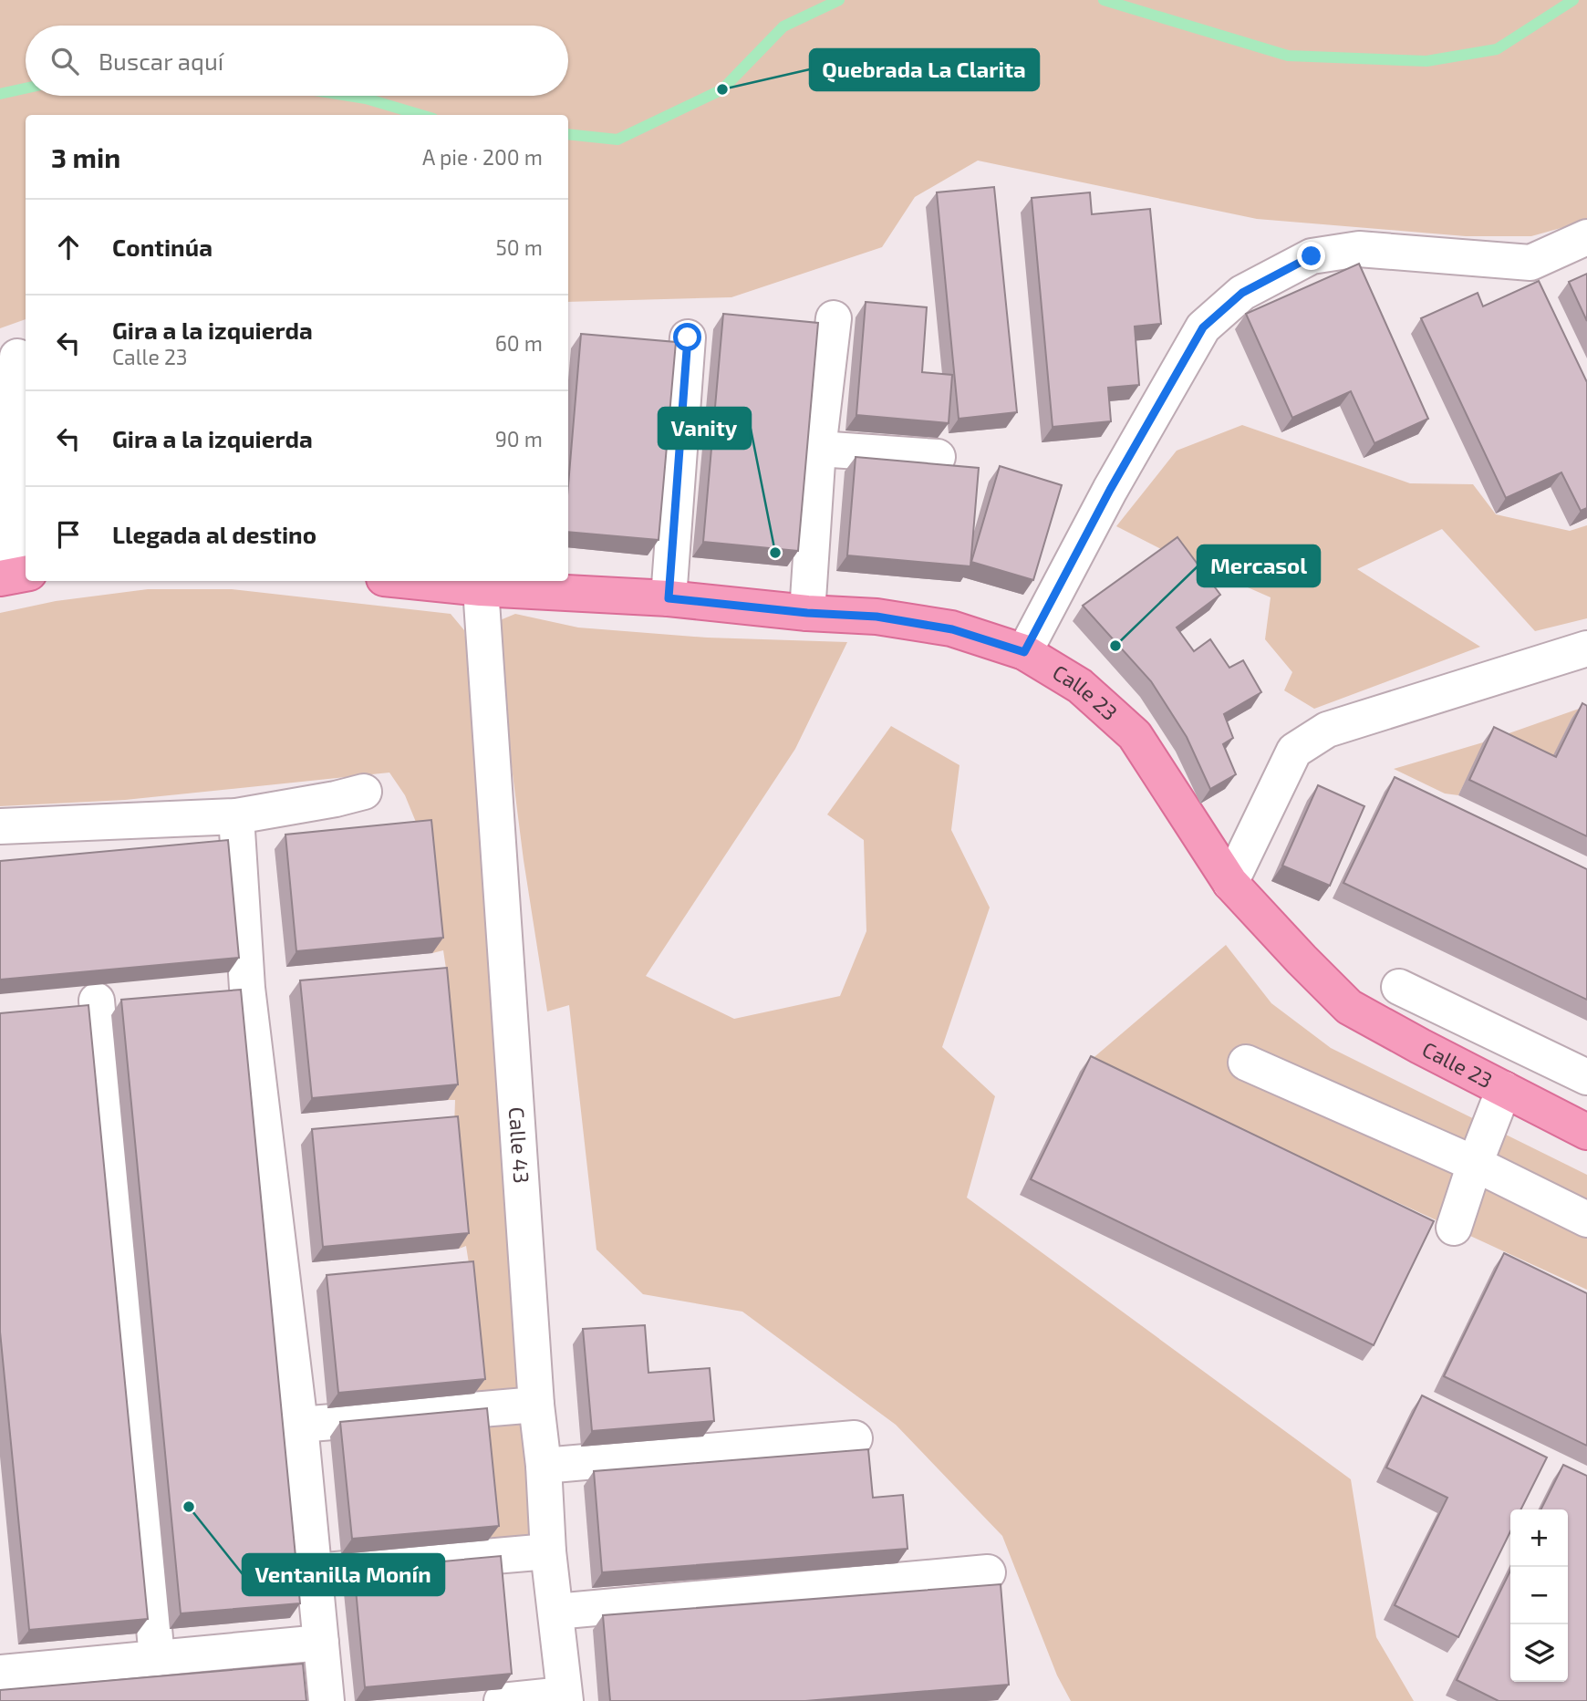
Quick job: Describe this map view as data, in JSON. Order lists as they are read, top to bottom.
{
  "streets": {
    "main road": ["Calle 23"],
    "street": ["Calle 43"]
  },
  "crossings": [
    ["Calle 23", "Calle 43"]
  ],
  "places": [
    "Quebrada La Clarita",
    "Vanity",
    "Mercasol",
    "Ventanilla Monín"
  ],
  "page": {
    "search": "Buscar aquí",
    "heading": ["3 min", "A pie · 200 m"],
    "list": [
      ["Continúa", "50 m"],
      ["Gira a la izquierda", "Calle 23", "60 m"],
      ["Gira a la izquierda", "90 m"],
      "Llegada al destino"
    ],
    "map_buttons": ["+", "−"]
  }
}
